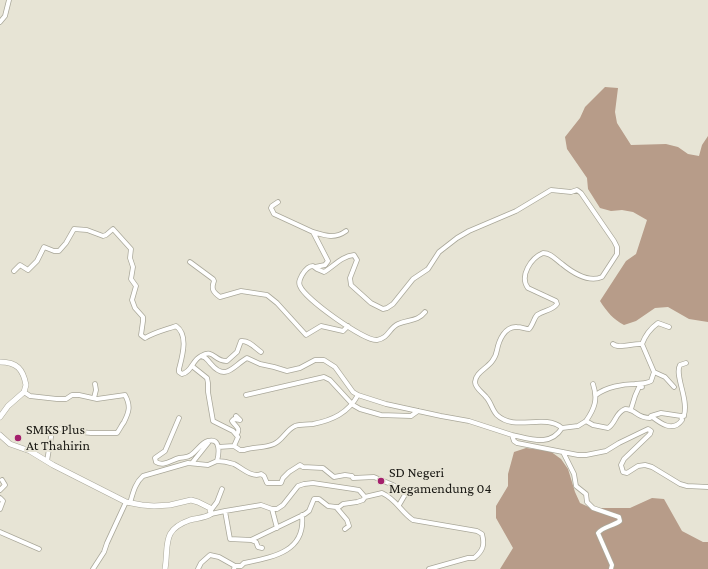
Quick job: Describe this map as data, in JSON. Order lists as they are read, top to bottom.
{
  "places": ["SMKS Plus At Thahirin", "SD Negeri Megamendung 04"]
}
